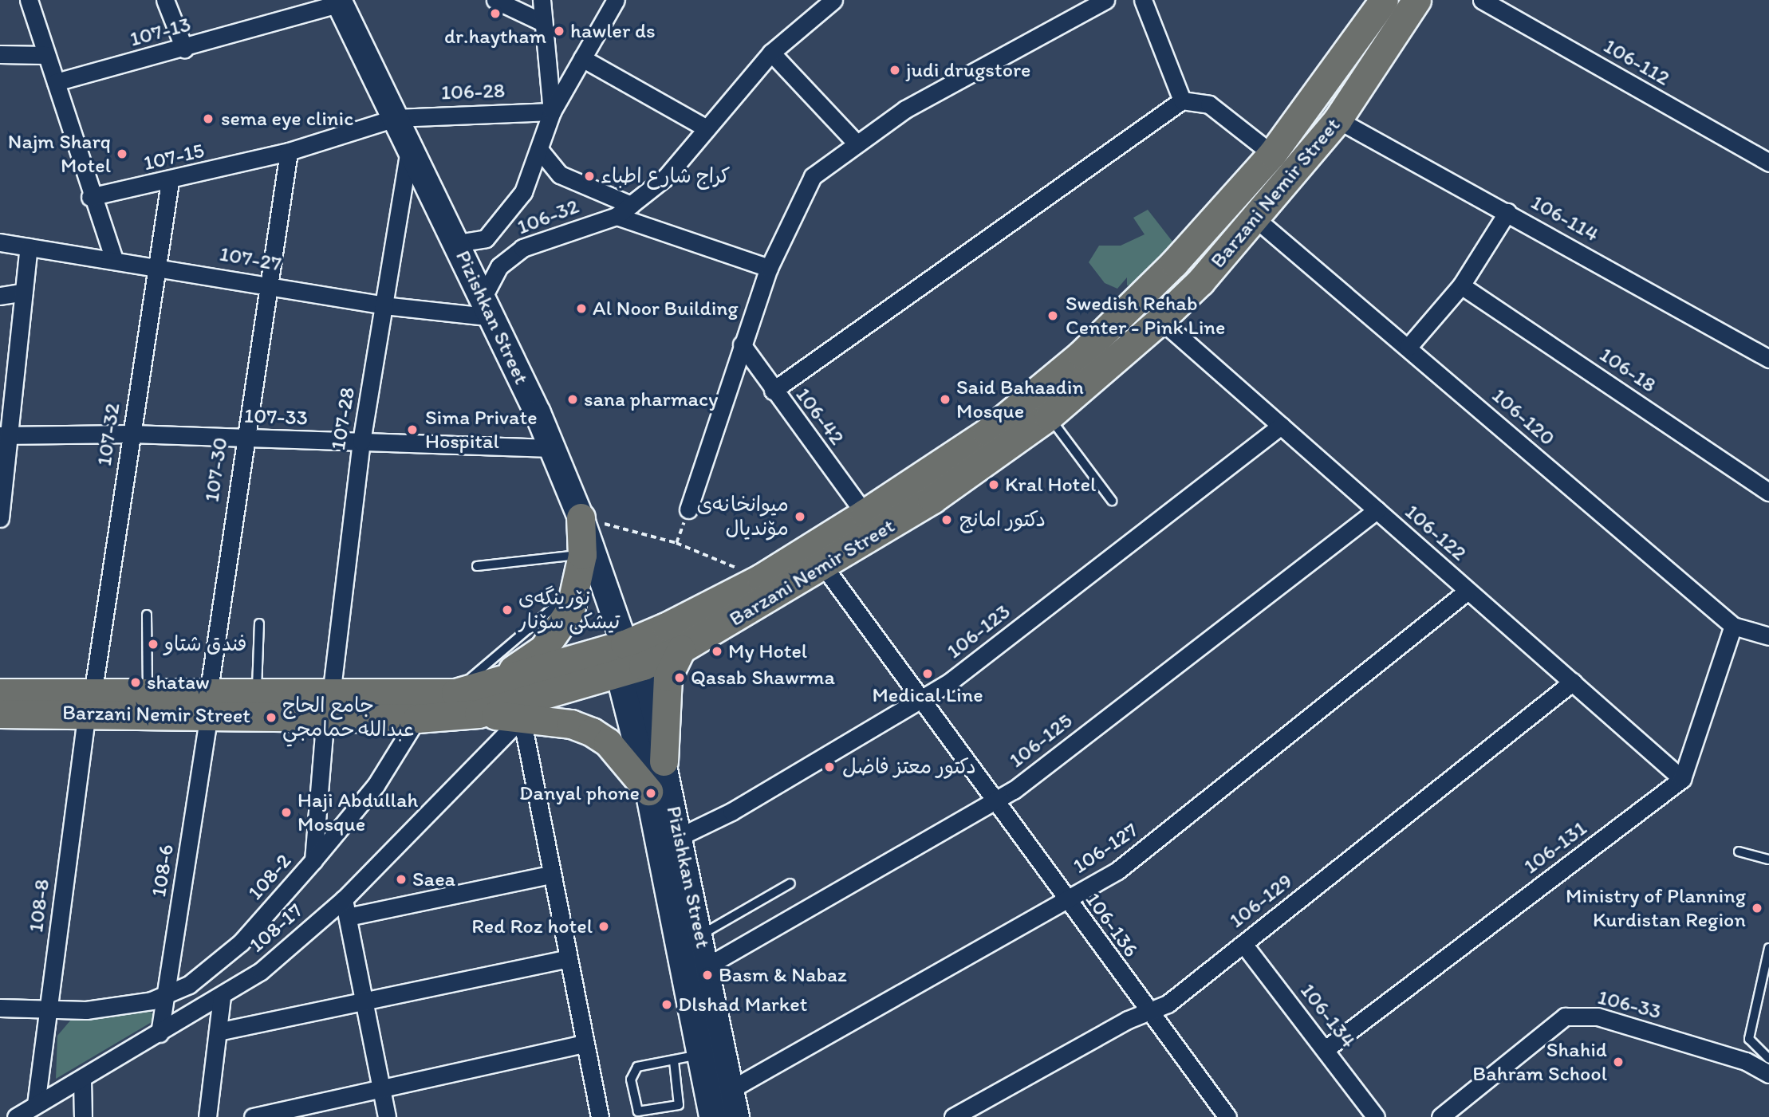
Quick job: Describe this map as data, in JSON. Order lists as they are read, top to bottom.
{
  "streets": {
    "main road": ["Barzani Nemir Street", "Pizishkan Street"],
    "street": [
      "107-13",
      "106-112",
      "106-28",
      "107-15",
      "106-32",
      "106-114",
      "107-27",
      "106-18",
      "106-42",
      "107-33",
      "106-120",
      "107-28",
      "107-32",
      "107-30",
      "106-122",
      "106-123",
      "106-125",
      "106-131",
      "106-127",
      "108-6",
      "108-2",
      "106-129",
      "108-8",
      "106-136",
      "108-17",
      "106-33",
      "106-134"
    ]
  },
  "crossings": [
    ["107-13", "Pizishkan Street"],
    ["106-28", "107-15"],
    ["106-28", "Pizishkan Street"],
    ["107-15", "Pizishkan Street"],
    ["107-15", "107-32"],
    ["107-15", "107-30"],
    ["Barzani Nemir Street", "106-114"],
    ["Barzani Nemir Street", "Pizishkan Street"],
    ["Barzani Nemir Street", "106-42"],
    ["Barzani Nemir Street", "106-120"],
    ["Barzani Nemir Street", "107-28"],
    ["Barzani Nemir Street", "107-32"],
    ["Barzani Nemir Street", "107-30"],
    ["Barzani Nemir Street", "106-122"],
    ["Barzani Nemir Street", "108-6"],
    ["Barzani Nemir Street", "108-2"],
    ["Barzani Nemir Street", "108-8"],
    ["Barzani Nemir Street", "106-136"],
    ["106-32", "107-27"],
    ["106-32", "Pizishkan Street"],
    ["107-27", "Pizishkan Street"],
    ["107-27", "107-28"],
    ["107-27", "107-32"],
    ["107-27", "107-30"],
    ["Pizishkan Street", "107-33"],
    ["Pizishkan Street", "107-28"],
    ["Pizishkan Street", "106-123"],
    ["Pizishkan Street", "106-125"],
    ["Pizishkan Street", "106-127"],
    ["107-33", "107-28"],
    ["107-33", "107-32"],
    ["107-33", "107-30"],
    ["107-28", "108-2"],
    ["107-32", "108-8"],
    ["107-30", "108-6"],
    ["106-122", "106-123"],
    ["106-122", "106-125"],
    ["106-122", "106-131"],
    ["106-122", "106-127"],
    ["106-122", "106-129"],
    ["106-123", "106-136"],
    ["106-125", "106-136"],
    ["106-131", "106-134"],
    ["106-127", "106-136"],
    ["108-6", "108-2"],
    ["108-6", "108-17"],
    ["108-2", "108-8"],
    ["106-129", "106-136"],
    ["106-129", "106-134"],
    ["108-8", "108-17"]
  ],
  "places": [
    "dr.haytham",
    "hawler ds",
    "judi drugstore",
    "sema eye clinic",
    "Najm Sharq Motel",
    "كراج شارع اطباء",
    "Al Noor Building",
    "Swedish Rehab Center - Pink Line",
    "sana pharmacy",
    "Said Bahaadin Mosque",
    "Sima Private Hospital",
    "Kral Hotel",
    "میوانخانەی مۆندیال",
    "دكتور امانج",
    "نۆرینگەی تیشکی سۆنار",
    "فندق شتاو",
    "My Hotel",
    "Medical Line",
    "Qasab Shawrma",
    "shataw",
    "جامع الحاج عبدالله حمامجي",
    "دكتور معتز فاضل",
    "Danyal phone",
    "Haji Abdullah Mosque",
    "Saea",
    "Ministry of Planning Kurdistan Region",
    "Red Roz hotel",
    "Basm & Nabaz",
    "Dlshad Market",
    "Shahid Bahram School"
  ]
}
